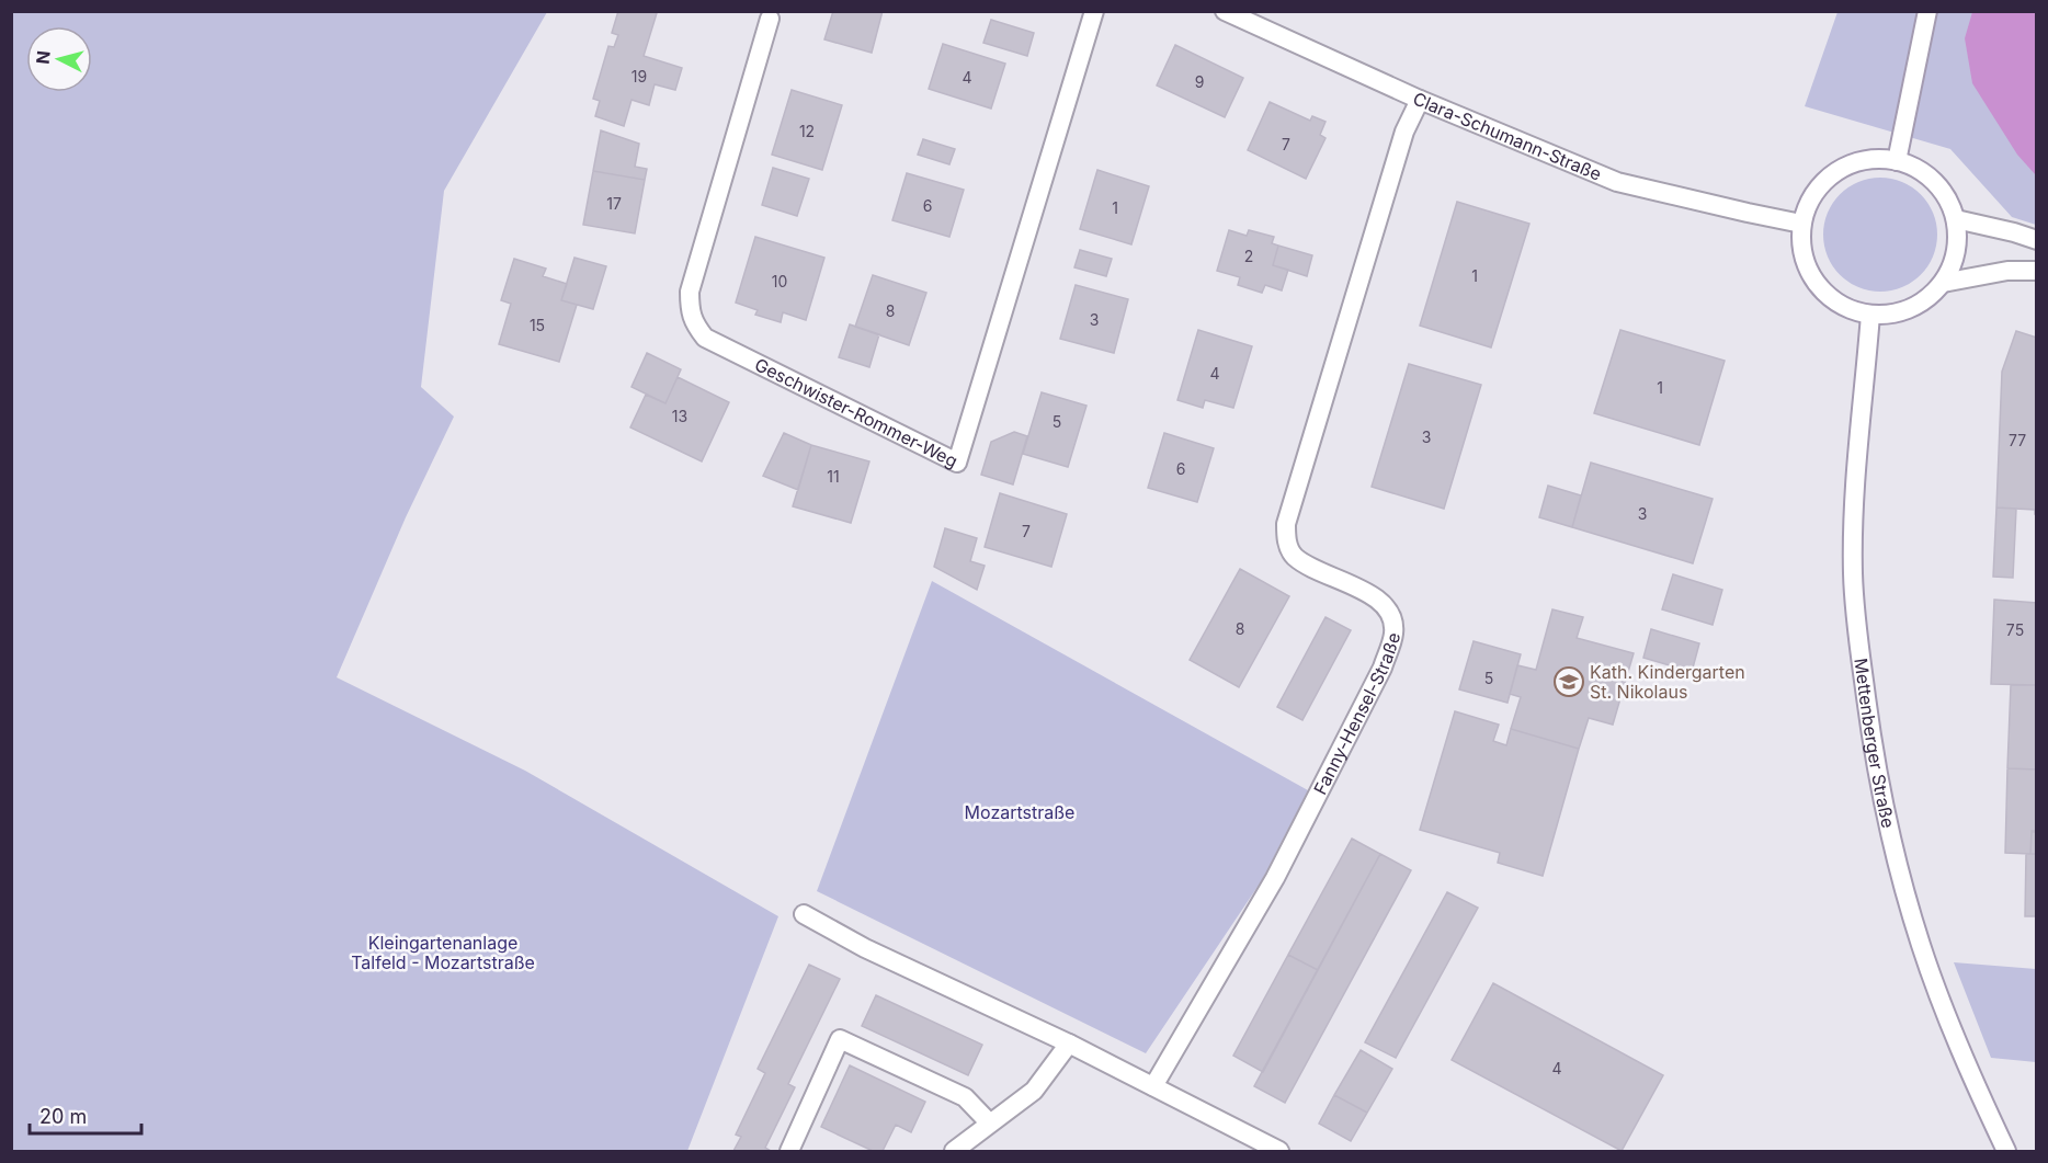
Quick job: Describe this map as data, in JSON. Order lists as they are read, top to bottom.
{
  "streets": {
    "street": [
      "Clara-Schumann-Straße",
      "Geschwister-Rommer-Weg",
      "Fanny-Hensel-Straße",
      "Mettenberger Straße"
    ]
  },
  "crossings": [
    ["Clara-Schumann-Straße", "Fanny-Hensel-Straße"],
    ["Clara-Schumann-Straße", "Mettenberger Straße"]
  ],
  "parks": ["Mozartstraße", "Kleingartenanlage Talfeld - Mozartstraße"],
  "places": {
    "school or university": ["Kath. Kindergarten St. Nikolaus"]
  },
  "house_numbers": [
    "19",
    "4",
    "9",
    "12",
    "7",
    "17",
    "6",
    "1",
    "2",
    "1",
    "10",
    "8",
    "3",
    "15",
    "4",
    "1",
    "13",
    "5",
    "3",
    "77",
    "6",
    "11",
    "3",
    "7",
    "8",
    "75",
    "5",
    "4"
  ],
  "scale_bar": "20 m",
  "north": "left"
}
